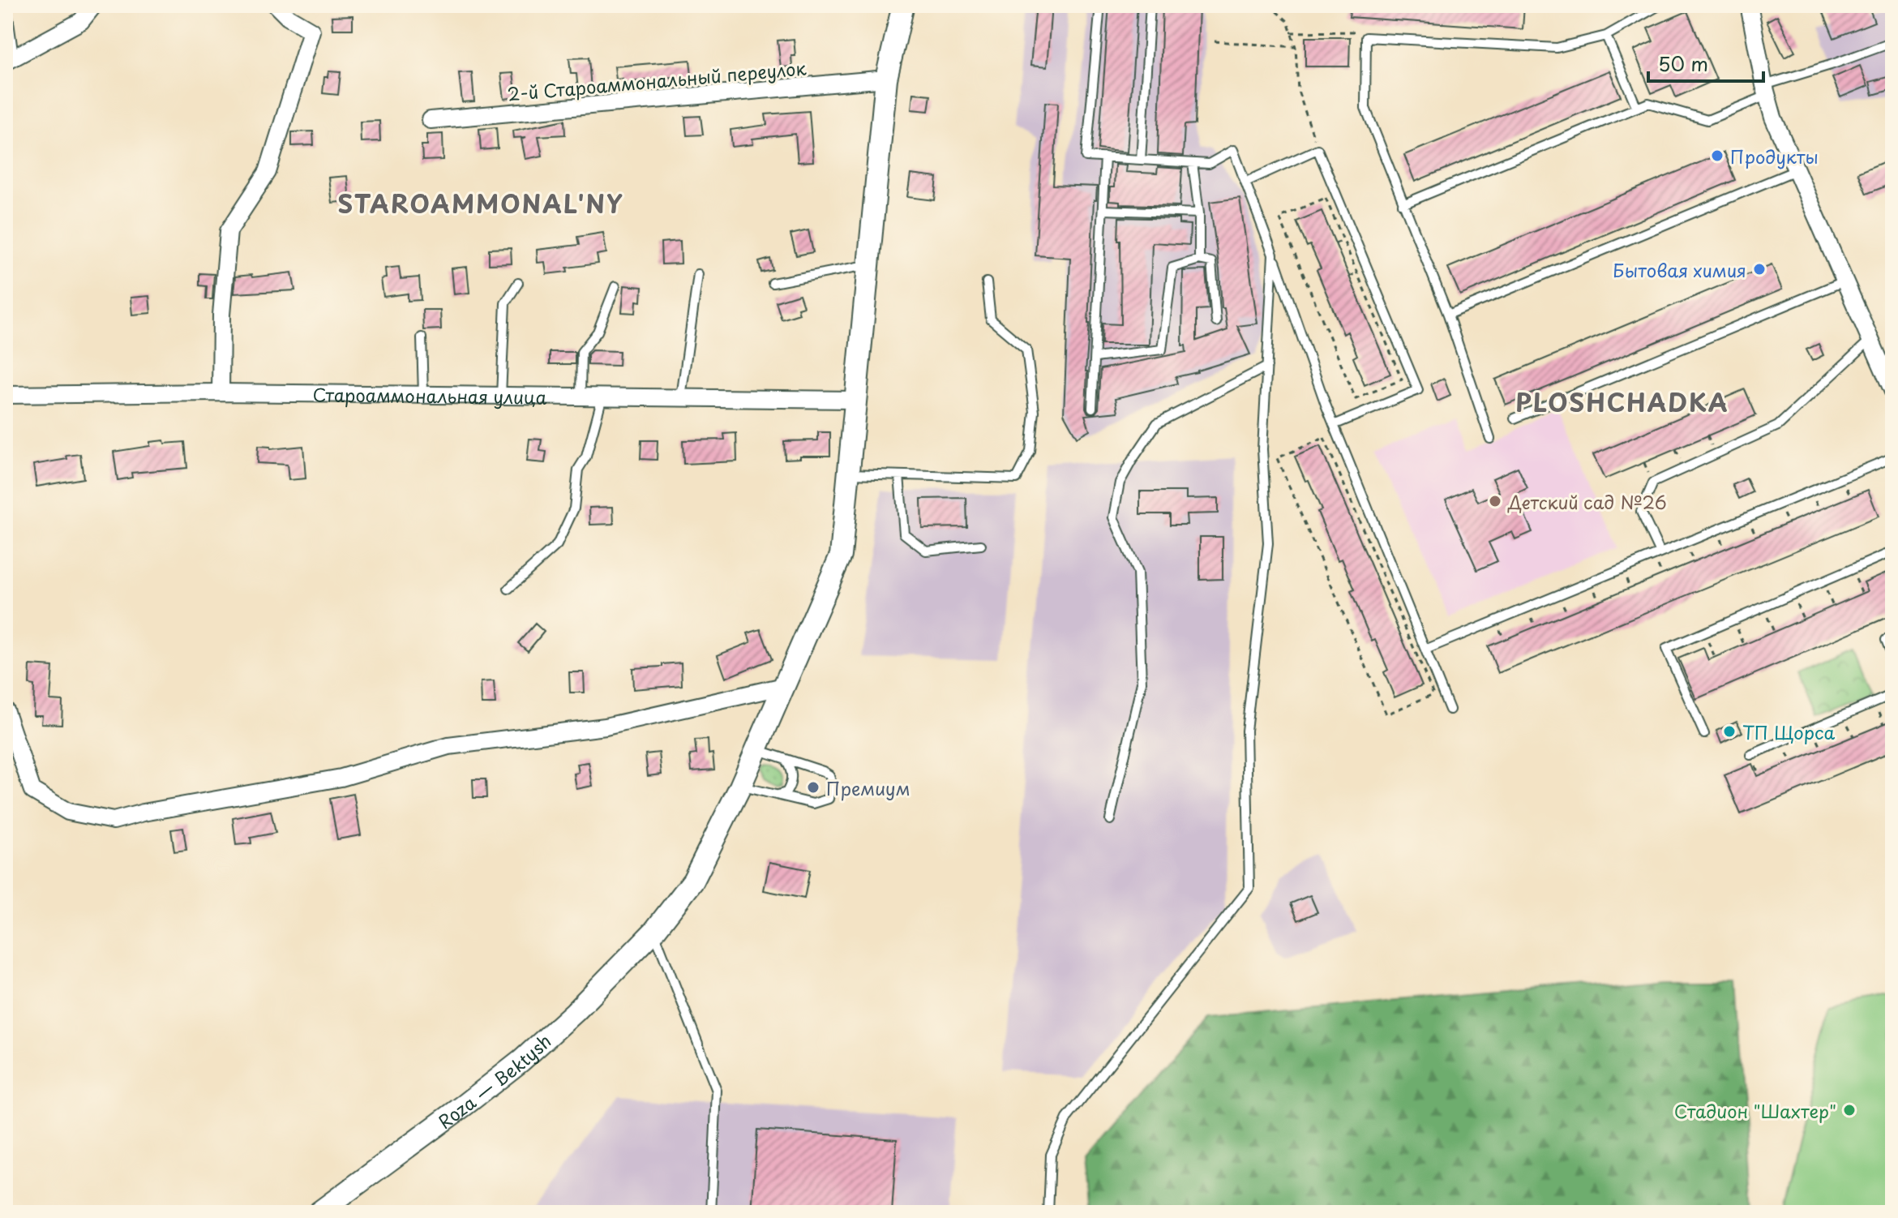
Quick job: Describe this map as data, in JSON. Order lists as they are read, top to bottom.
{
  "streets": {
    "street": ["2-й Староаммональный переулок", "Староаммональная улица", "Roza — Bektysh"]
  },
  "districts": ["STAROAMMONAL'NY", "PLOSHCHADKA"],
  "places": [
    "Продукты",
    "Бытовая химия",
    "Детский сад №26",
    "ТП Щорса",
    "Премиум",
    "Стадион \"Шахтер\""
  ],
  "scale_bar": "50 m"
}
